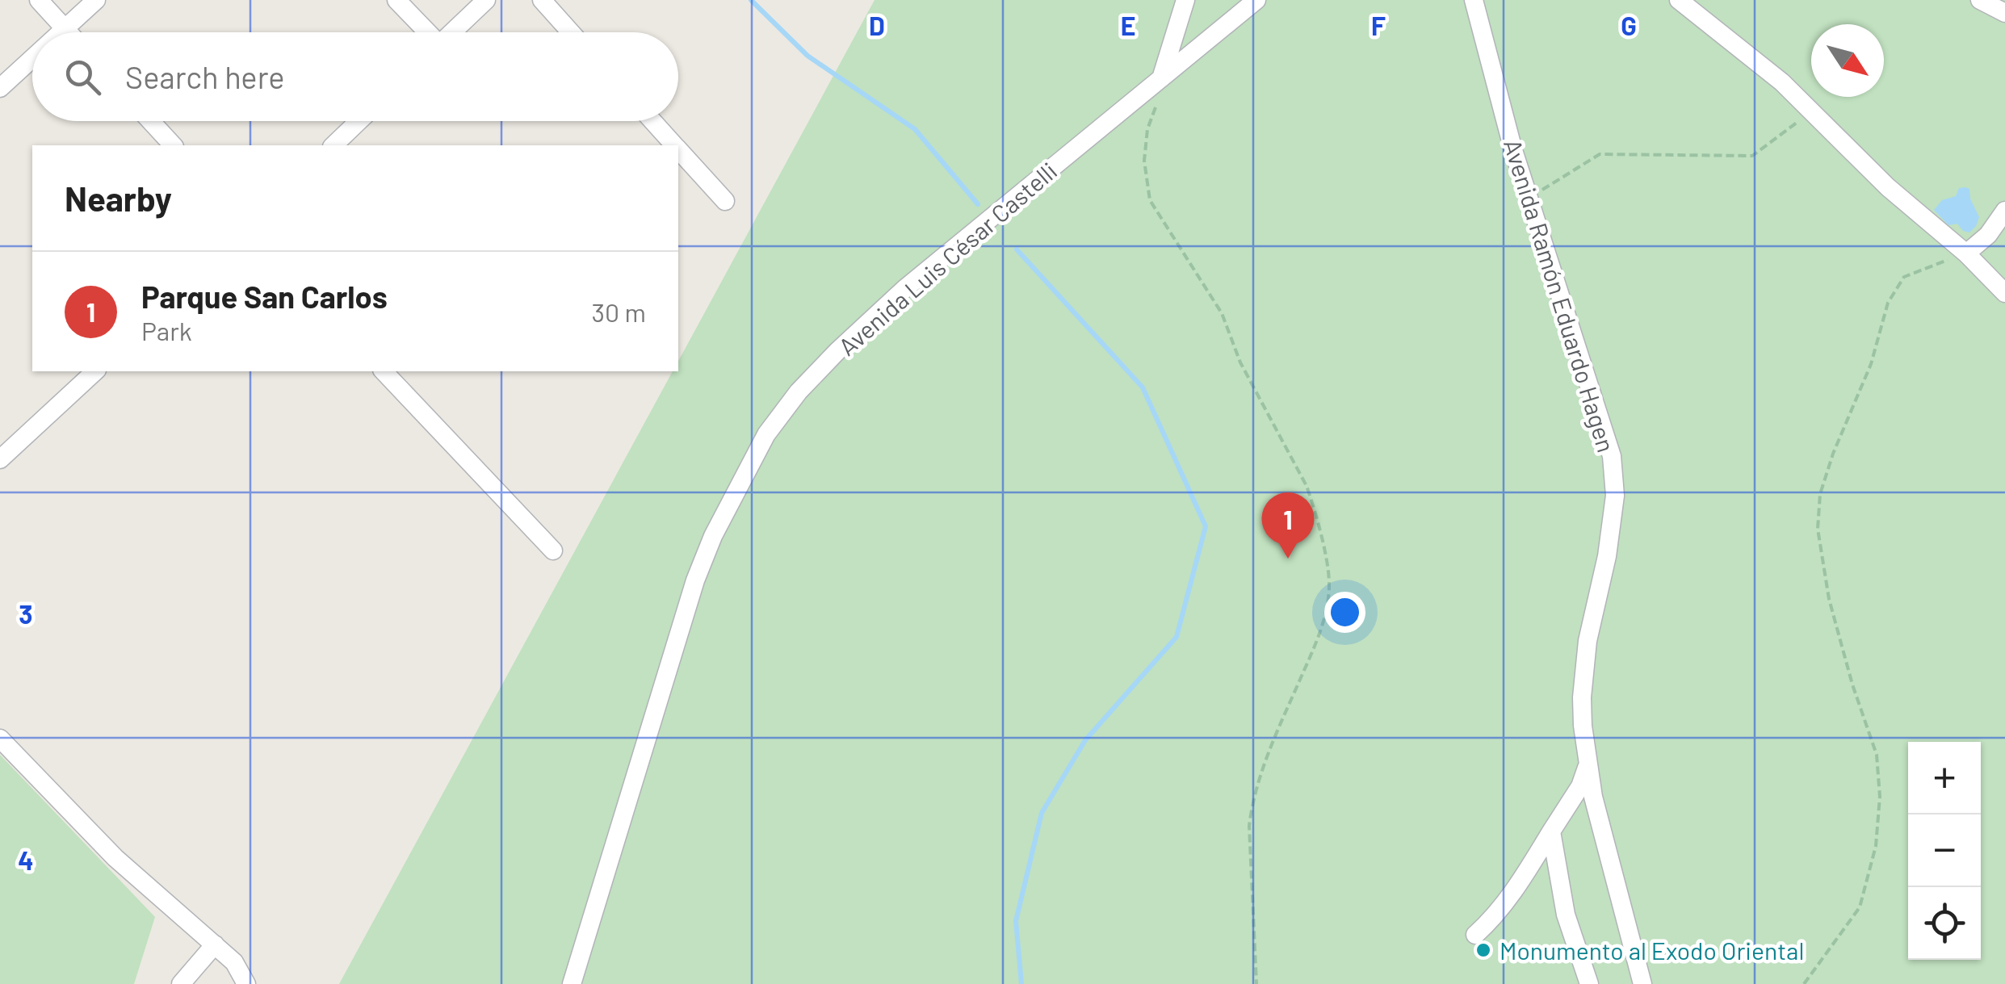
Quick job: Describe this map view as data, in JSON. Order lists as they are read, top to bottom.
{
  "streets": {
    "street": ["Avenida Luis César Castelli", "Avenida Ramón Eduardo Hagen"]
  },
  "places": ["Monumento al Exodo Oriental"],
  "north": "bottom right",
  "page": {
    "search": "Search here",
    "heading": "Nearby",
    "list": [
      {
        "mark": "1",
        "name": "Parque San Carlos",
        "note": "Park",
        "value": "30 m"
      }
    ],
    "pins": "1",
    "map_buttons": ["+", "−"]
  },
  "grid": {
    "columns": [
      "D",
      "E",
      "F",
      "G"
    ],
    "rows": ["3", "4"]
  }
}
